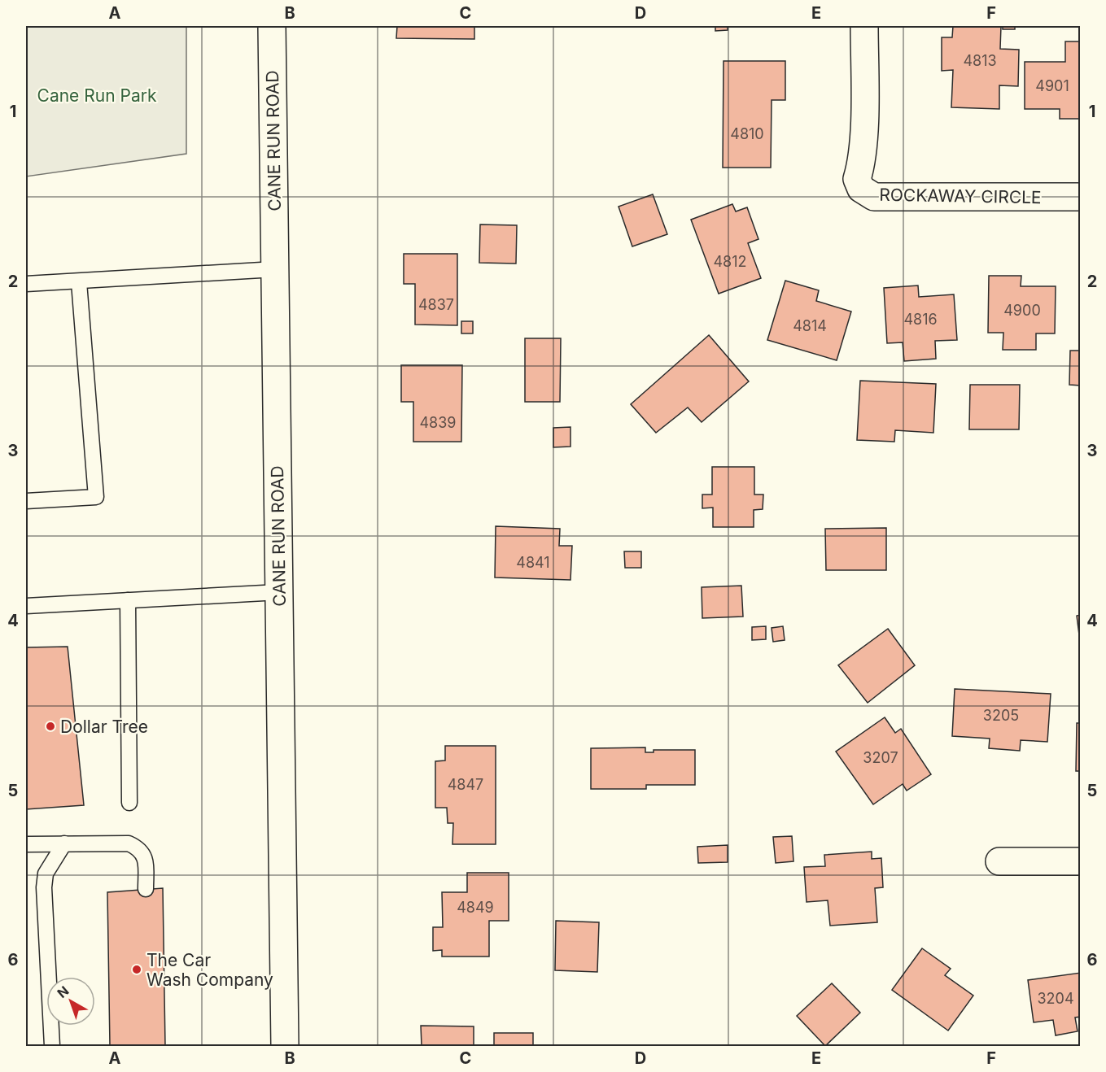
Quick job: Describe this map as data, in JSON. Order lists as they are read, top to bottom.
{
  "streets": {
    "main road": ["CANE RUN ROAD", "ROCKAWAY CIRCLE"]
  },
  "parks": ["Cane Run Park"],
  "places": ["Dollar Tree", "The Car Wash Company"],
  "house_numbers": [
    "4813",
    "4901",
    "4810",
    "4812",
    "4837",
    "4900",
    "4816",
    "4814",
    "4839",
    "4841",
    "3205",
    "3207",
    "4847",
    "4849",
    "3204"
  ],
  "north": "top left",
  "grid": {
    "columns": [
      "A",
      "B",
      "C",
      "D",
      "E",
      "F"
    ],
    "rows": [
      "1",
      "2",
      "3",
      "4",
      "5",
      "6"
    ]
  }
}
